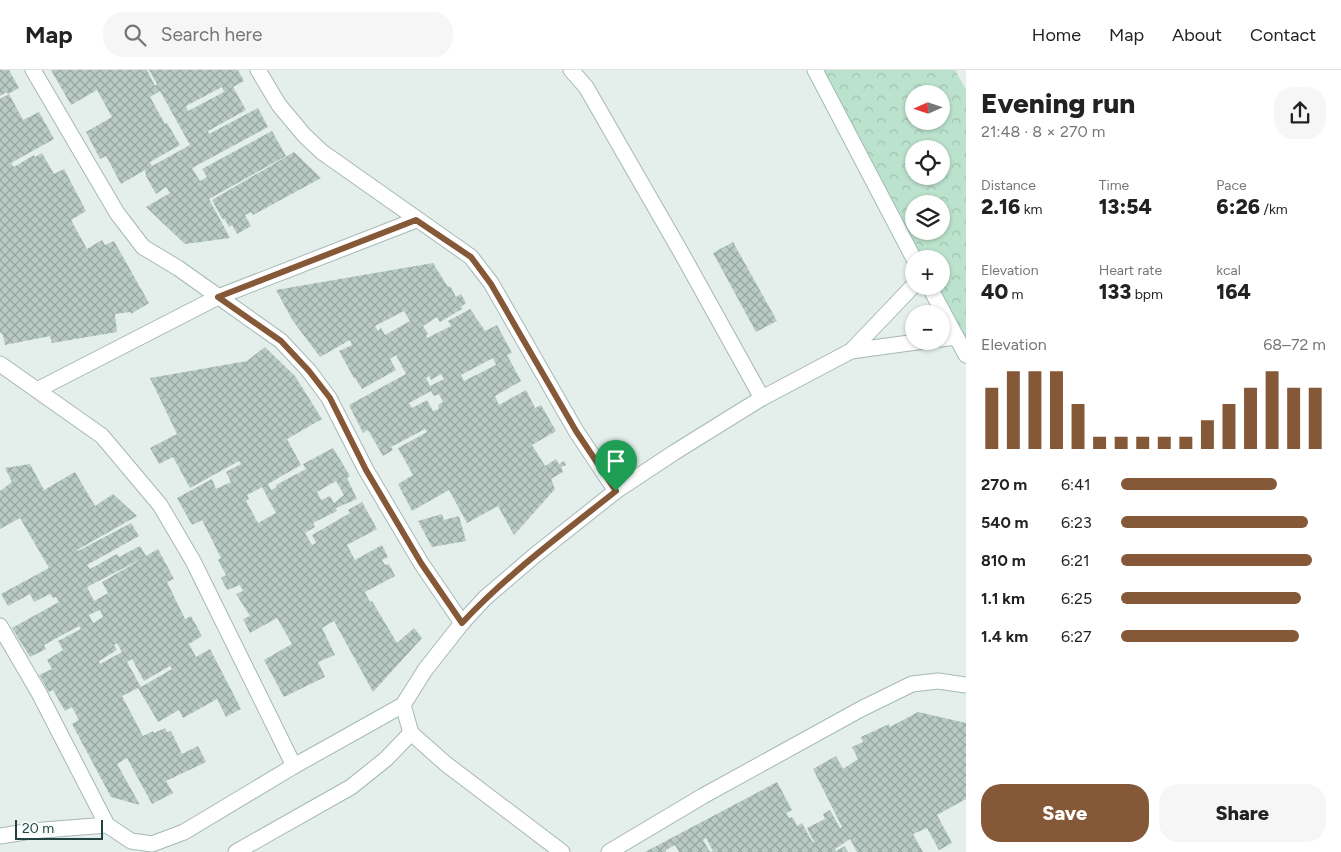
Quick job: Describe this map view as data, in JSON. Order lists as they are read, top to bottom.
{
  "scale_bar": "20 m",
  "north": "left",
  "page": {
    "header": "Map",
    "search": "Search here",
    "nav": [
      "Home",
      "Map",
      "About",
      "Contact"
    ],
    "heading": ["Evening run", "21:48 · 8 × 270 m"],
    "map_buttons": ["+", "−"],
    "stats": [
      ["Distance", "2.16 km"],
      ["Time", "13:54"],
      ["Pace", "6:26 /km"],
      ["Elevation", "40 m"],
      ["Heart rate", "133 bpm"],
      ["kcal", "164"]
    ],
    "chart": ["Elevation", "68–72 m"],
    "list": [
      {
        "name": "270 m",
        "note": "6:41"
      },
      {
        "name": "540 m",
        "note": "6:23"
      },
      {
        "name": "810 m",
        "note": "6:21"
      },
      {
        "name": "1.1 km",
        "note": "6:25"
      },
      {
        "name": "1.4 km",
        "note": "6:27"
      }
    ],
    "buttons": ["Save", "Share"],
    "scale": "20 m"
  }
}
